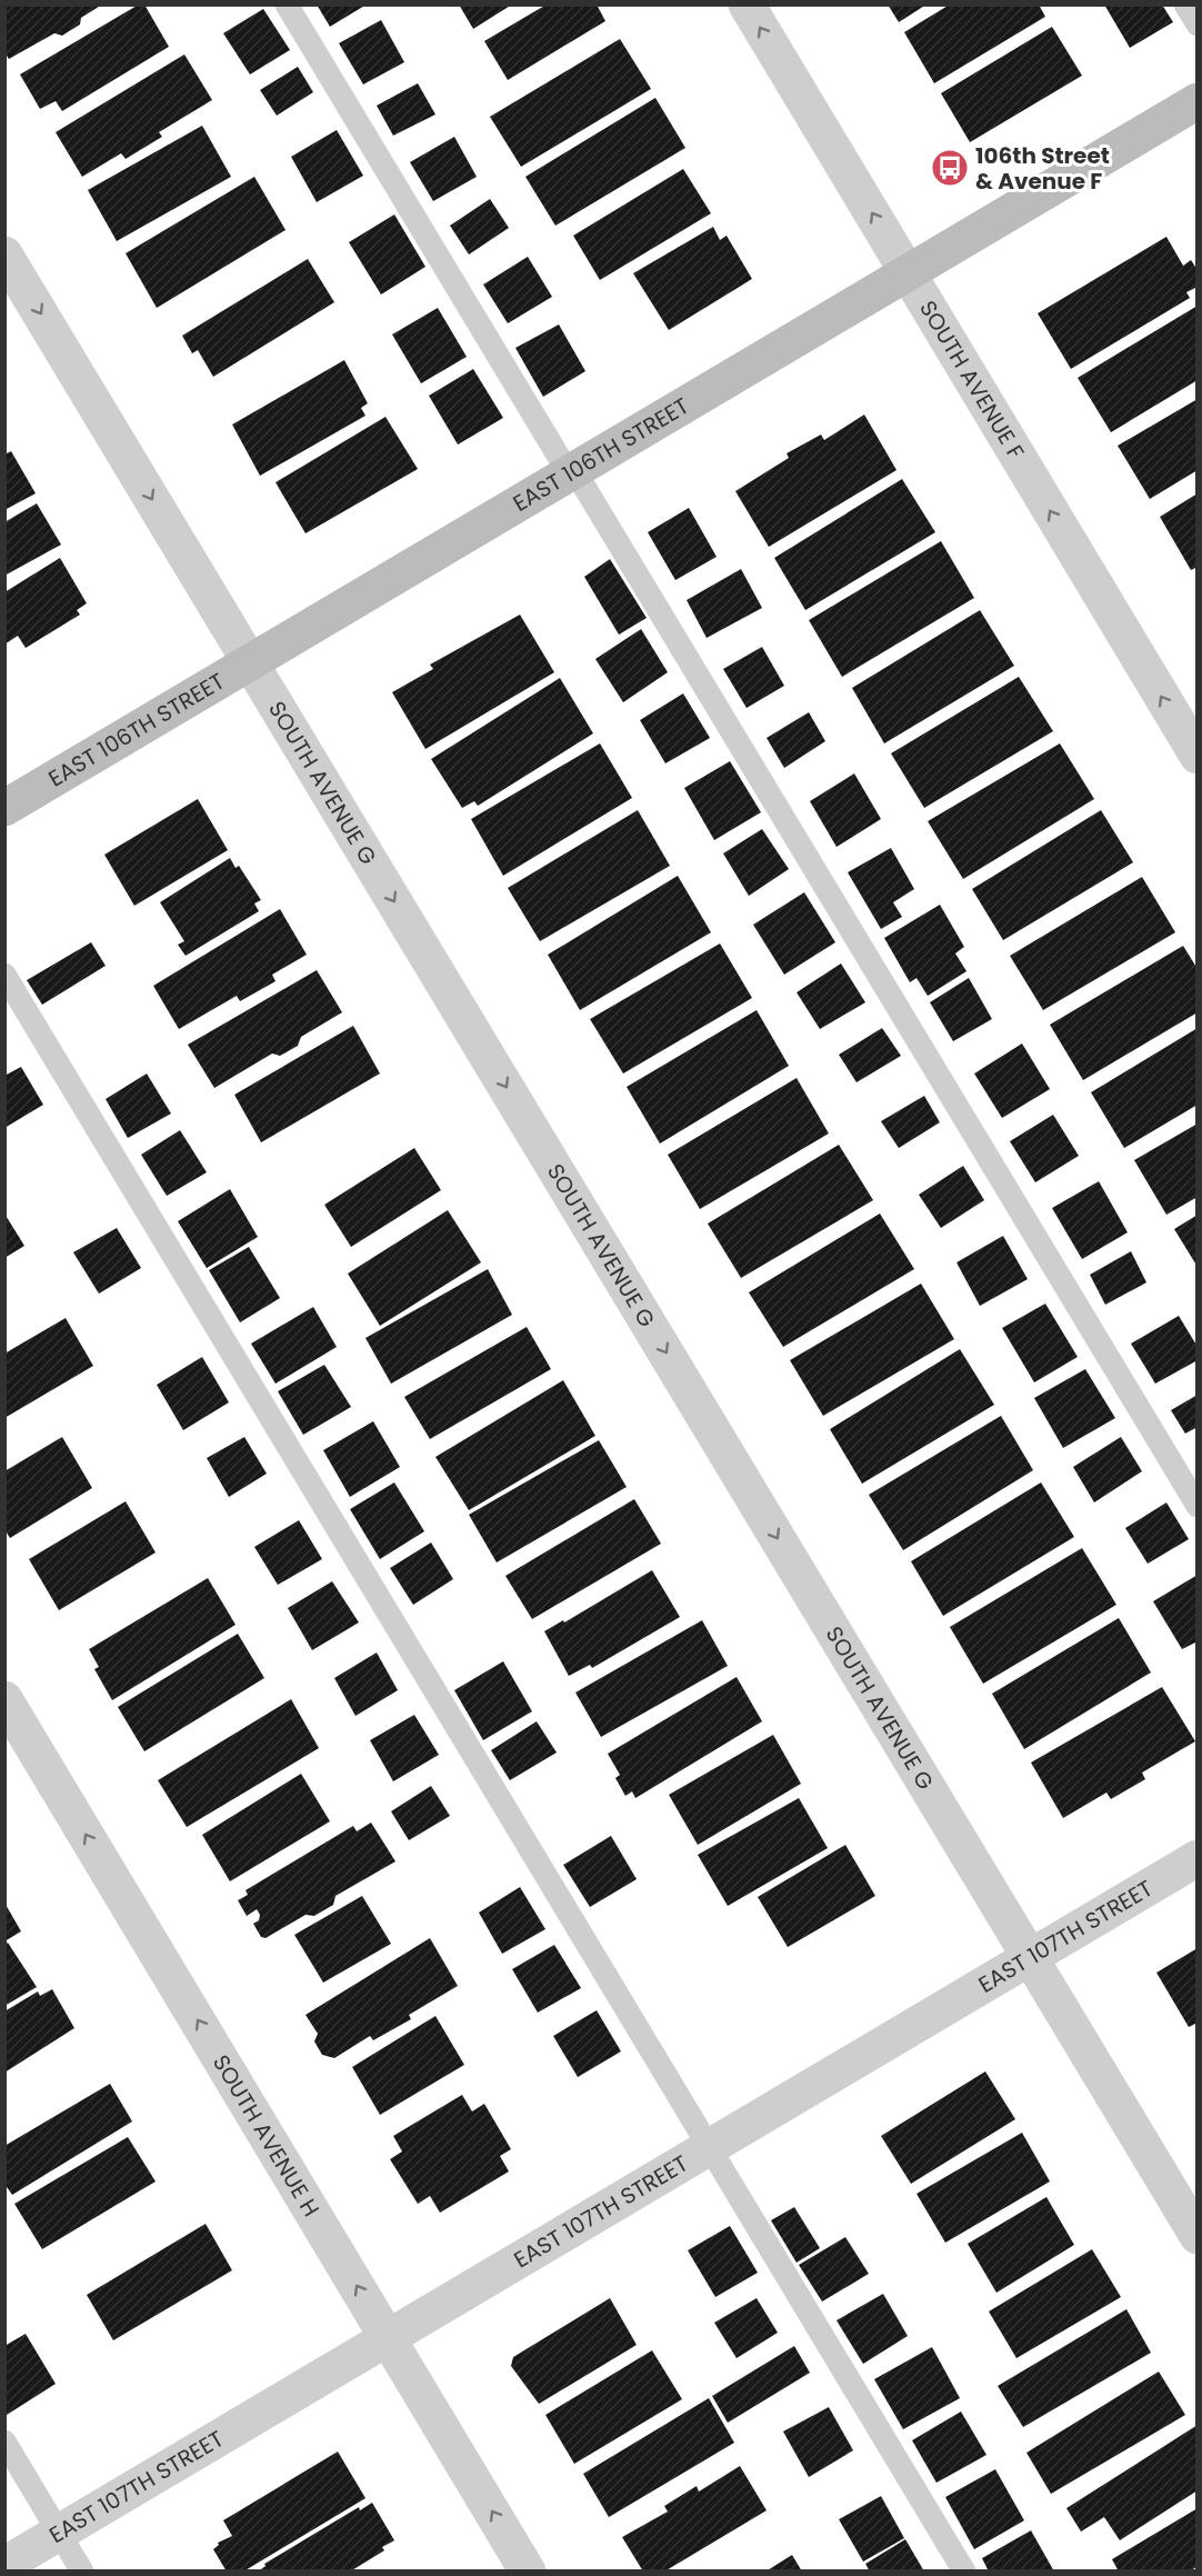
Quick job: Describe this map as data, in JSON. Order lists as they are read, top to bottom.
{
  "streets": {
    "main road": ["EAST 106TH STREET"],
    "street": [
      "SOUTH AVENUE F",
      "SOUTH AVENUE G",
      "EAST 107TH STREET",
      "SOUTH AVENUE H"
    ]
  },
  "crossings": [
    ["SOUTH AVENUE F", "EAST 106TH STREET"],
    ["EAST 106TH STREET", "SOUTH AVENUE G"],
    ["SOUTH AVENUE G", "EAST 107TH STREET"],
    ["EAST 107TH STREET", "SOUTH AVENUE H"]
  ],
  "one_way": ["SOUTH AVENUE F", "SOUTH AVENUE G", "SOUTH AVENUE H"],
  "places": {
    "bus stop": ["106th Street & Avenue F"]
  }
}
